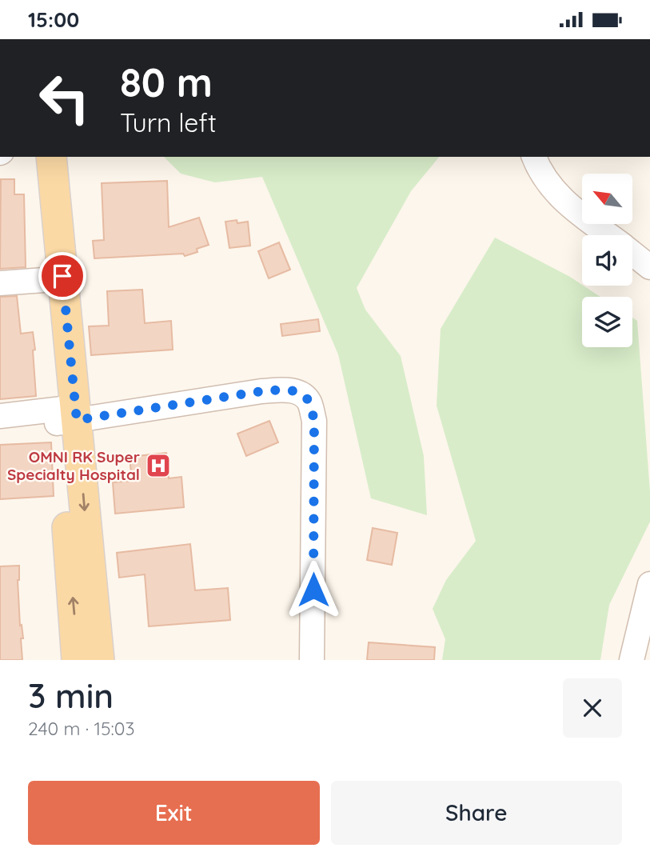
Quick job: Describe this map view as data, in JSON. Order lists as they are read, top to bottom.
{
  "places": {
    "hospital": ["OMNI RK Super Specialty Hospital"]
  },
  "north": "top left",
  "page": {
    "status": "15:00",
    "turn": ["80 m", "Turn left"],
    "heading": ["3 min", "240 m · 15:03"],
    "buttons": ["Exit", "Share"]
  }
}
